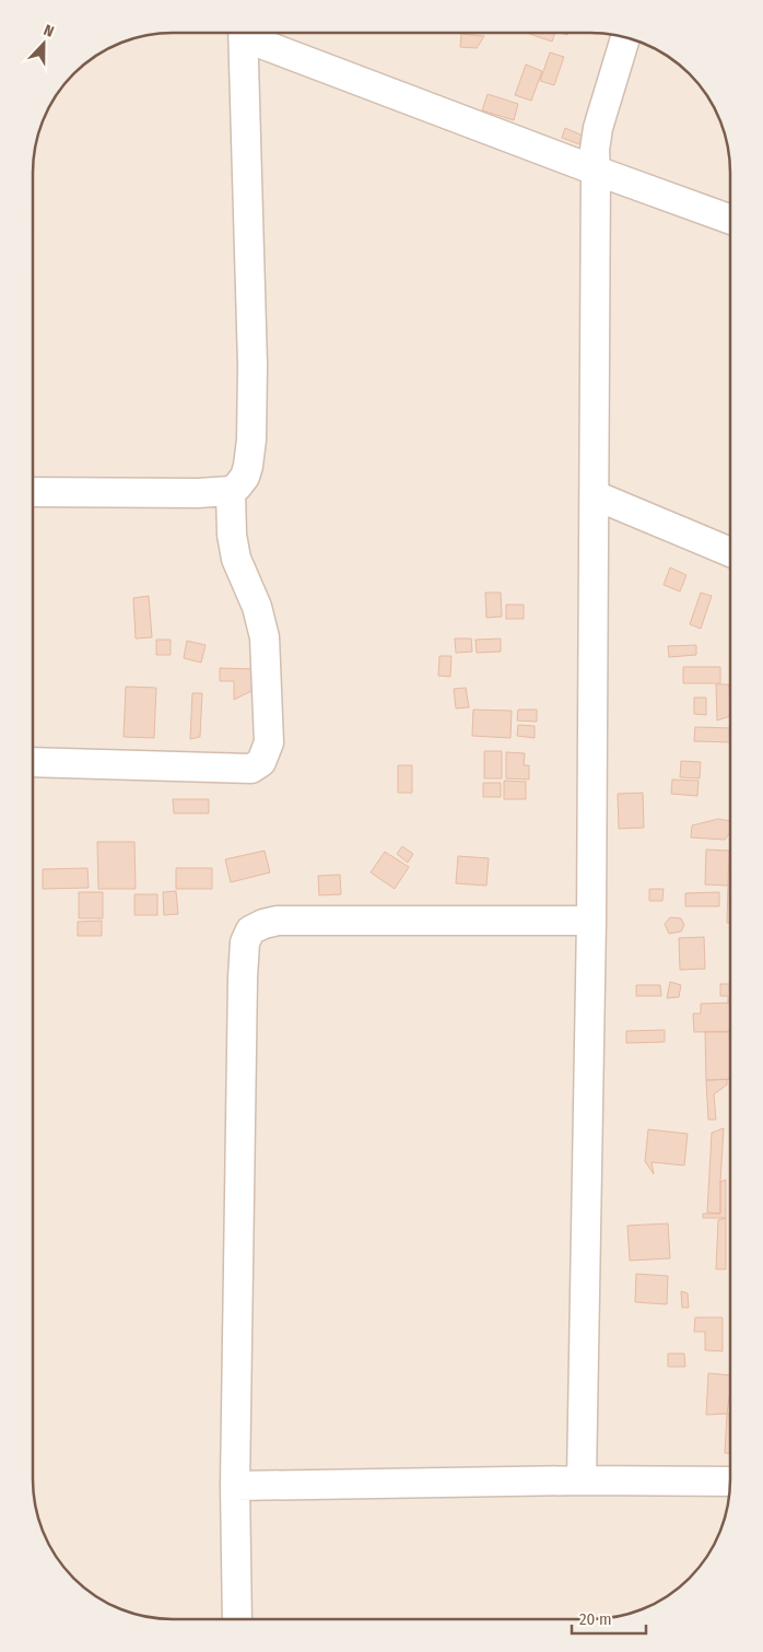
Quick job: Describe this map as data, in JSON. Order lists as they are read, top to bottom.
{
  "scale_bar": "20 m",
  "north": "top"
}
